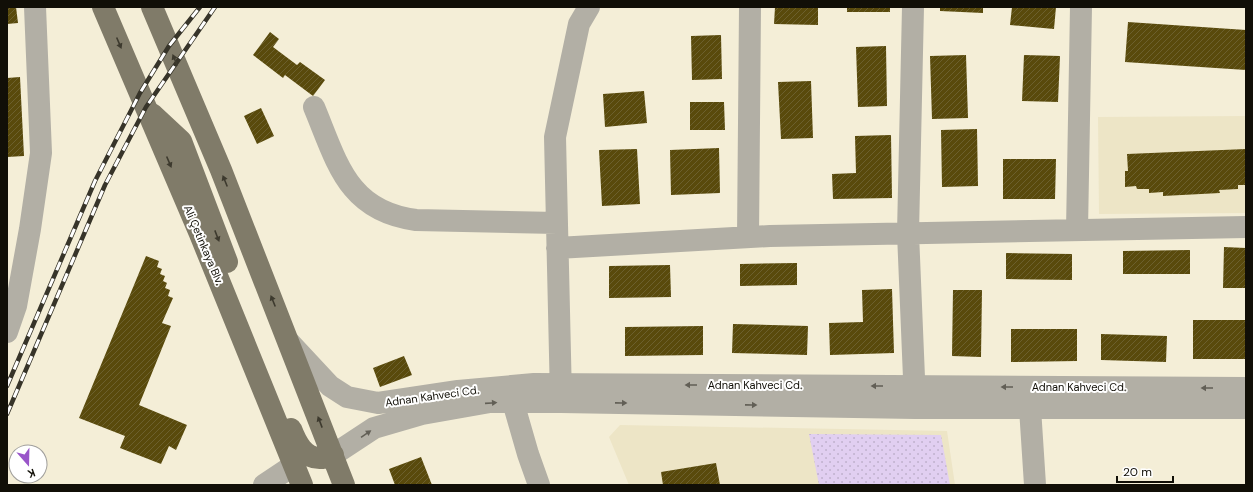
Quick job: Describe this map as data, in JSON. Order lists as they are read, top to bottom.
{
  "streets": {
    "main road": ["Ali Çetinkaya Blv."],
    "street": ["Adnan Kahveci Cd."]
  },
  "scale_bar": "20 m",
  "north": "bottom"
}
